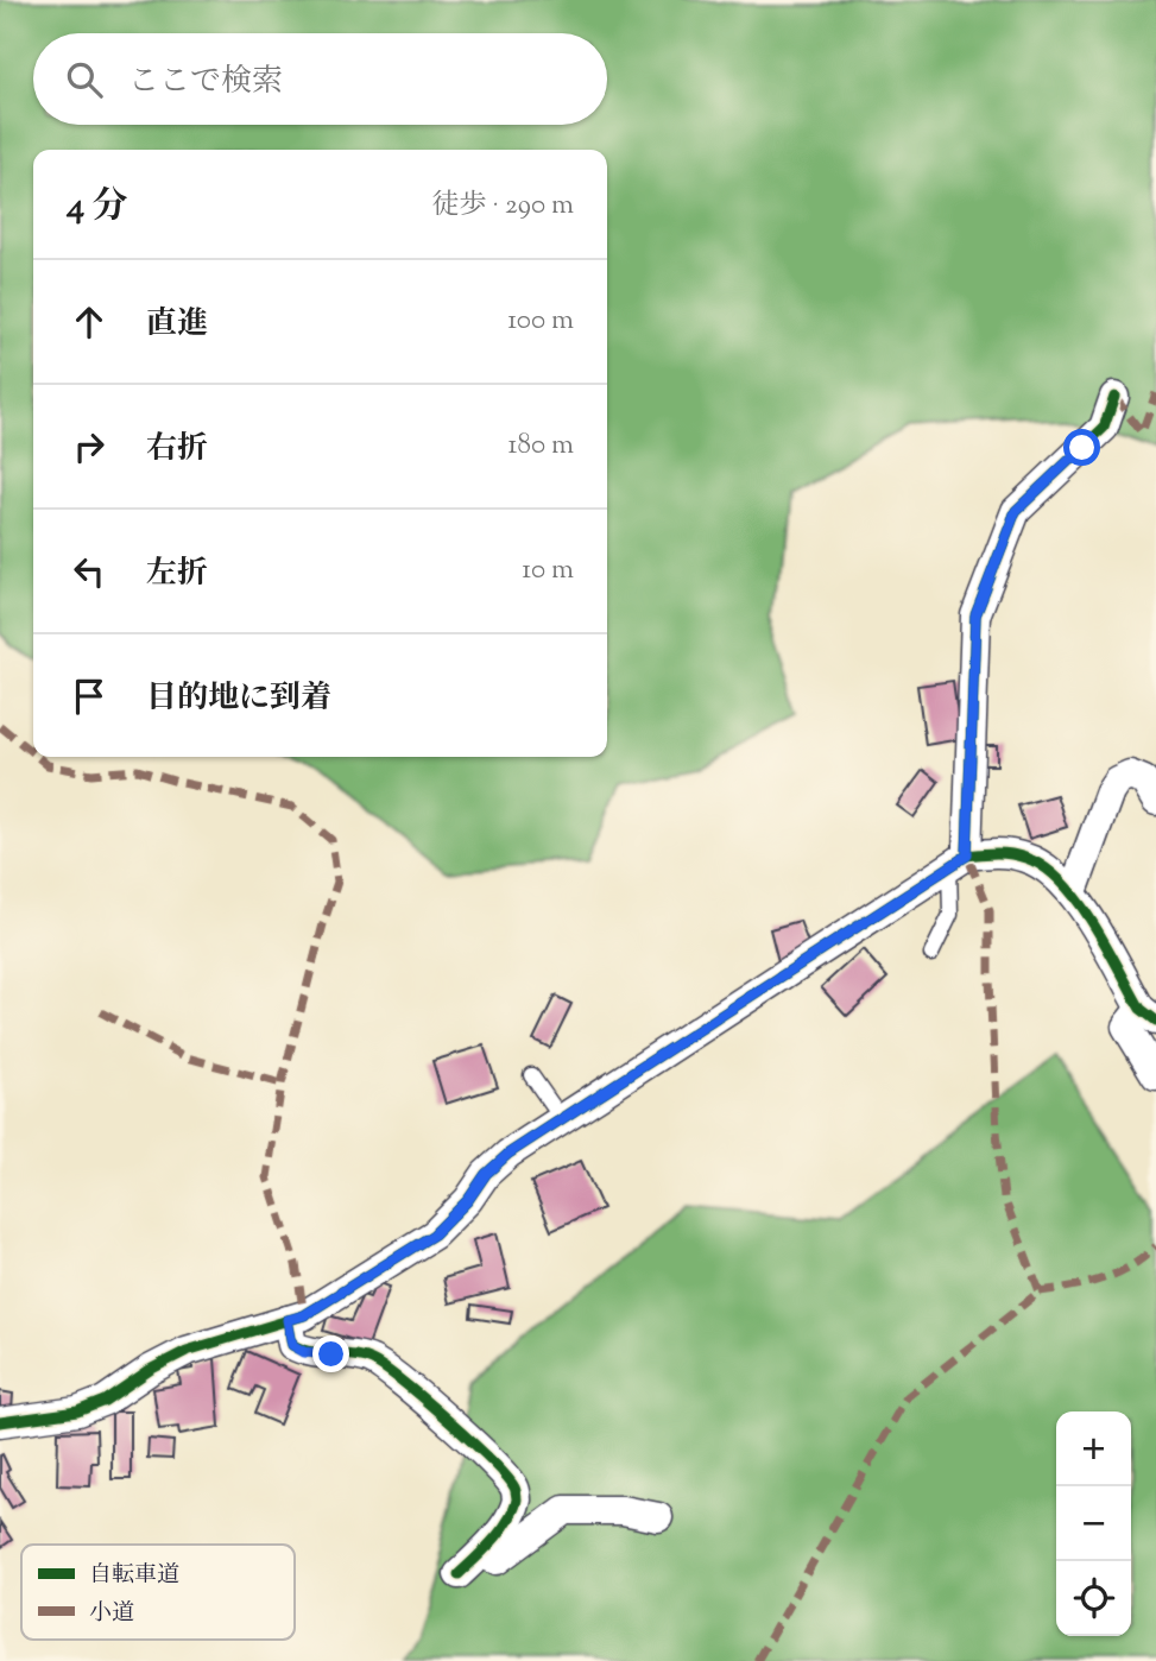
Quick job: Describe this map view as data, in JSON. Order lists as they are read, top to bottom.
{
  "legend": ["自転車道", "小道"],
  "page": {
    "search": "ここで検索",
    "heading": ["4 分", "徒歩 · 290 m"],
    "list": [
      ["直進", "100 m"],
      ["右折", "180 m"],
      ["左折", "10 m"],
      "目的地に到着"
    ],
    "map_buttons": ["+", "−"]
  }
}
